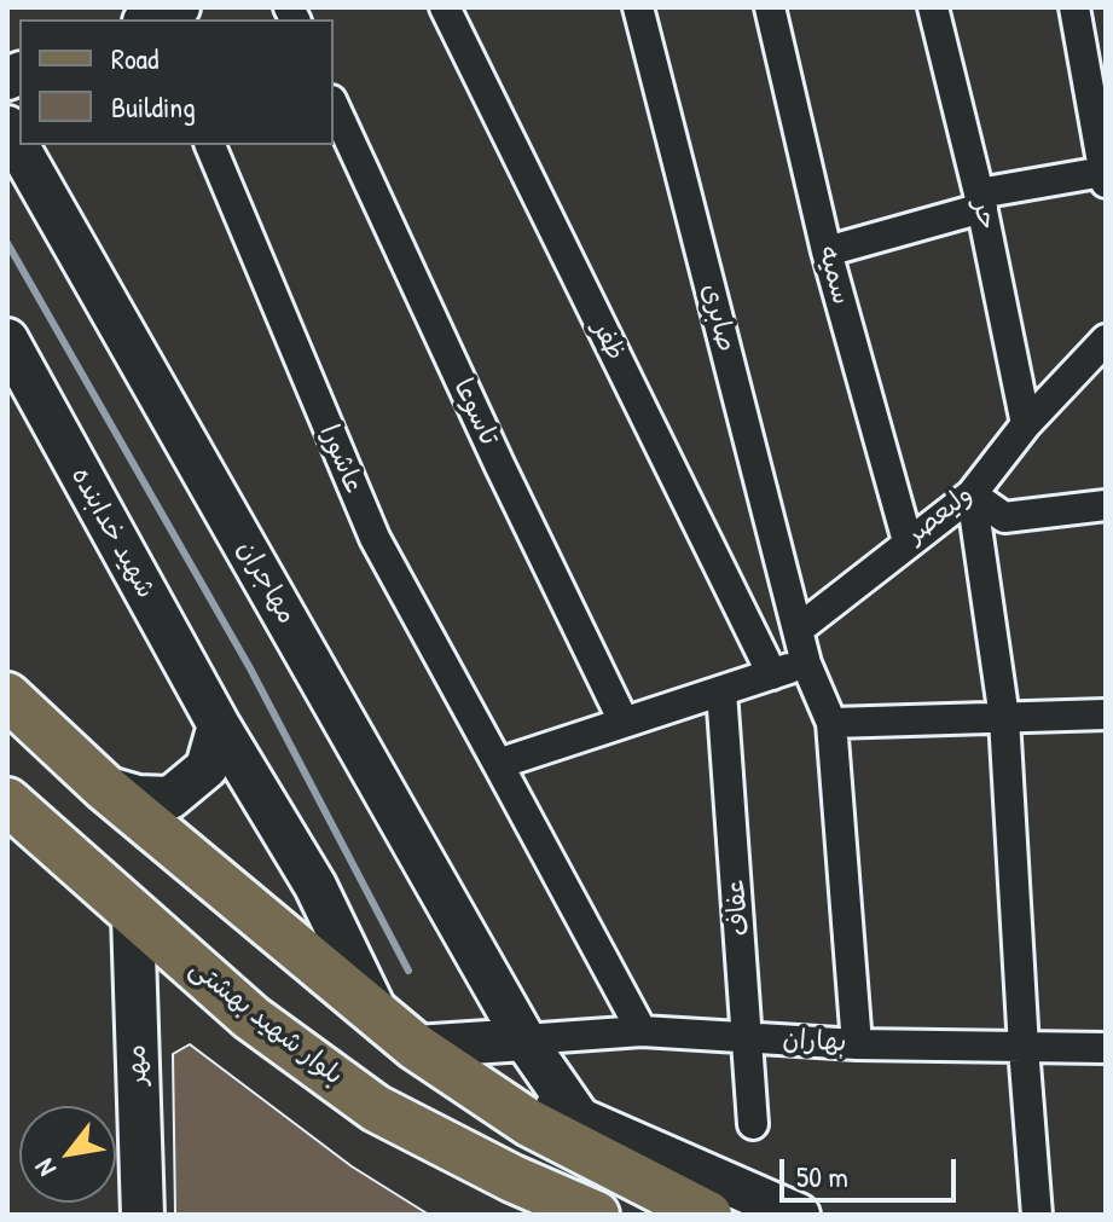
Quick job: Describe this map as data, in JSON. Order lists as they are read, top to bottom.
{
  "streets": {
    "main road": ["بلوار شهید بهشتی"],
    "street": [
      "حر",
      "سمیه",
      "صابری",
      "ظفر",
      "تاسوعا",
      "عاشورا",
      "ولیعصر",
      "شهید خدابنده",
      "مهاجران",
      "عفاف",
      "بهاران",
      "مهر"
    ]
  },
  "crossings": [
    ["حر", "ولیعصر"],
    ["سمیه", "ولیعصر"],
    ["صابری", "ولیعصر"],
    ["صابری", "بهاران"],
    ["عاشورا", "بهاران"],
    ["مهاجران", "بهاران"],
    ["عفاف", "بهاران"],
    ["بلوار شهید بهشتی", "مهر"]
  ],
  "legend": ["Road", "Building"],
  "scale_bar": "50 m",
  "north": "bottom left"
}
